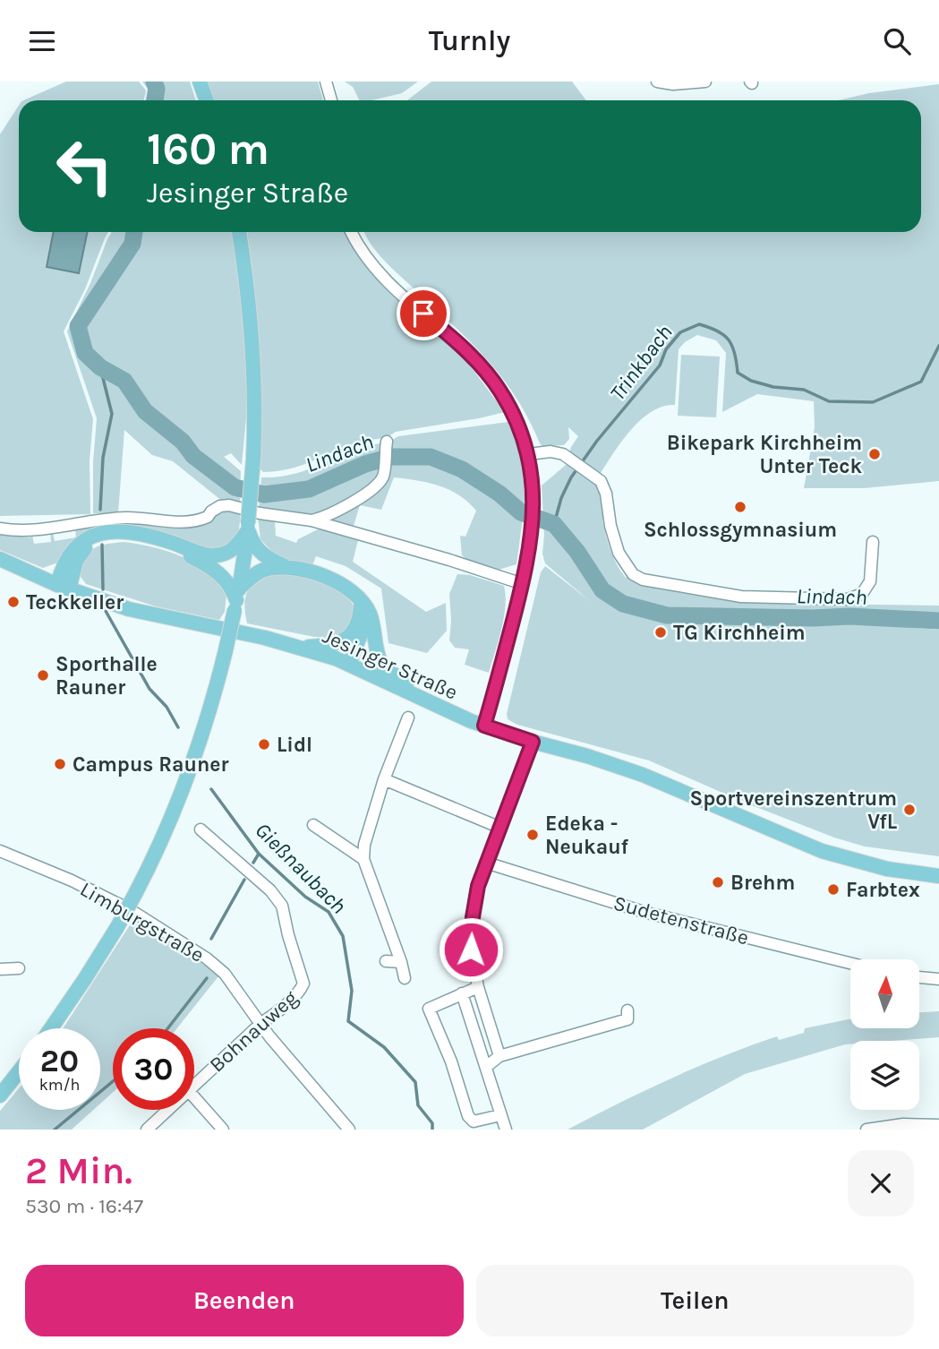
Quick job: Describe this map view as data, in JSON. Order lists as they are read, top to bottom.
{
  "streets": {
    "main road": ["Jesinger Straße"],
    "street": ["Sudetenstraße", "Limburgstraße", "Bohnauweg"]
  },
  "crossings": [
    ["Limburgstraße", "Bohnauweg"]
  ],
  "water": ["Trinkbach", "Lindach", "Gießnaubach"],
  "places": [
    "Bikepark Kirchheim Unter Teck",
    "Schlossgymnasium",
    "Teckkeller",
    "TG Kirchheim",
    "Sporthalle Rauner",
    "Lidl",
    "Campus Rauner",
    "Sportvereinszentrum VfL",
    "Edeka - Neukauf",
    "Brehm",
    "Farbtex"
  ],
  "north": "top",
  "page": {
    "header": "Turnly",
    "turn": ["160 m", "Jesinger Straße"],
    "speed": "20 km/h",
    "limit": "30",
    "heading": ["2 Min.", "530 m · 16:47"],
    "buttons": ["Beenden", "Teilen"]
  }
}
